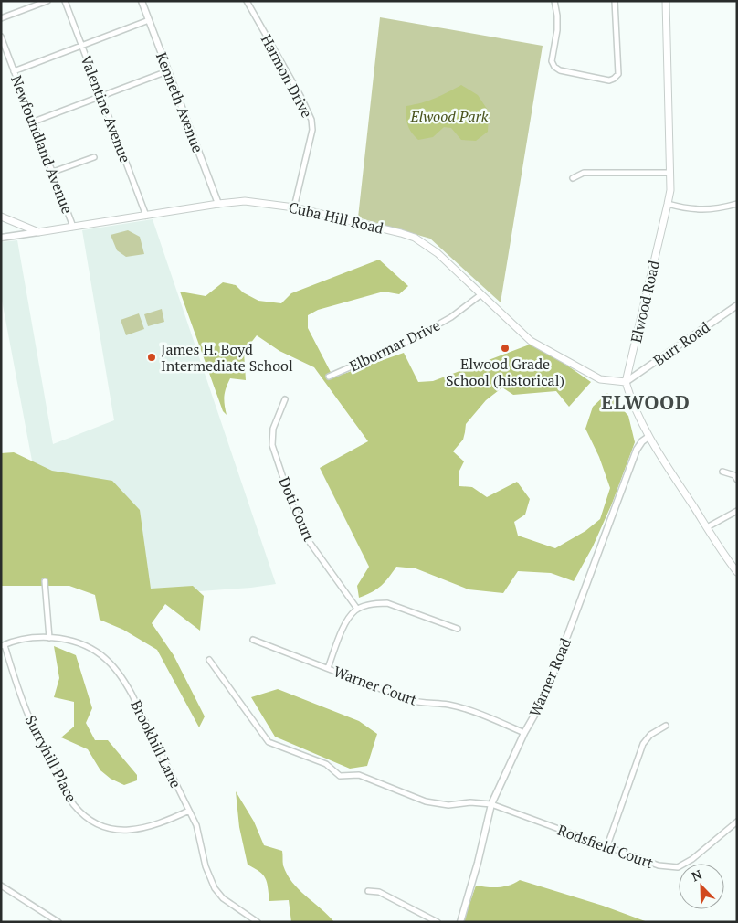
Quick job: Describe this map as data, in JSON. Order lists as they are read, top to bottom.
{
  "streets": {
    "main road": ["Cuba Hill Road", "Elwood Road"],
    "street": [
      "Harmon Drive",
      "Kenneth Avenue",
      "Valentine Avenue",
      "Newfoundland Avenue",
      "Burr Road",
      "Elbormar Drive",
      "Doti Court",
      "Warner Road",
      "Warner Court",
      "Brookhill Lane",
      "Surryhill Place",
      "Rodsfield Court"
    ]
  },
  "crossings": [
    ["Harmon Drive", "Cuba Hill Road"],
    ["Kenneth Avenue", "Cuba Hill Road"],
    ["Valentine Avenue", "Cuba Hill Road"],
    ["Newfoundland Avenue", "Cuba Hill Road"],
    ["Cuba Hill Road", "Elwood Road"],
    ["Cuba Hill Road", "Burr Road"],
    ["Cuba Hill Road", "Elbormar Drive"],
    ["Elwood Road", "Burr Road"],
    ["Warner Road", "Warner Court"],
    ["Warner Road", "Rodsfield Court"],
    ["Brookhill Lane", "Surryhill Place"]
  ],
  "districts": ["ELWOOD"],
  "parks": ["Elwood Park"],
  "places": ["Elwood Grade School (historical)", "James H. Boyd Intermediate School"],
  "north": "top left"
}
